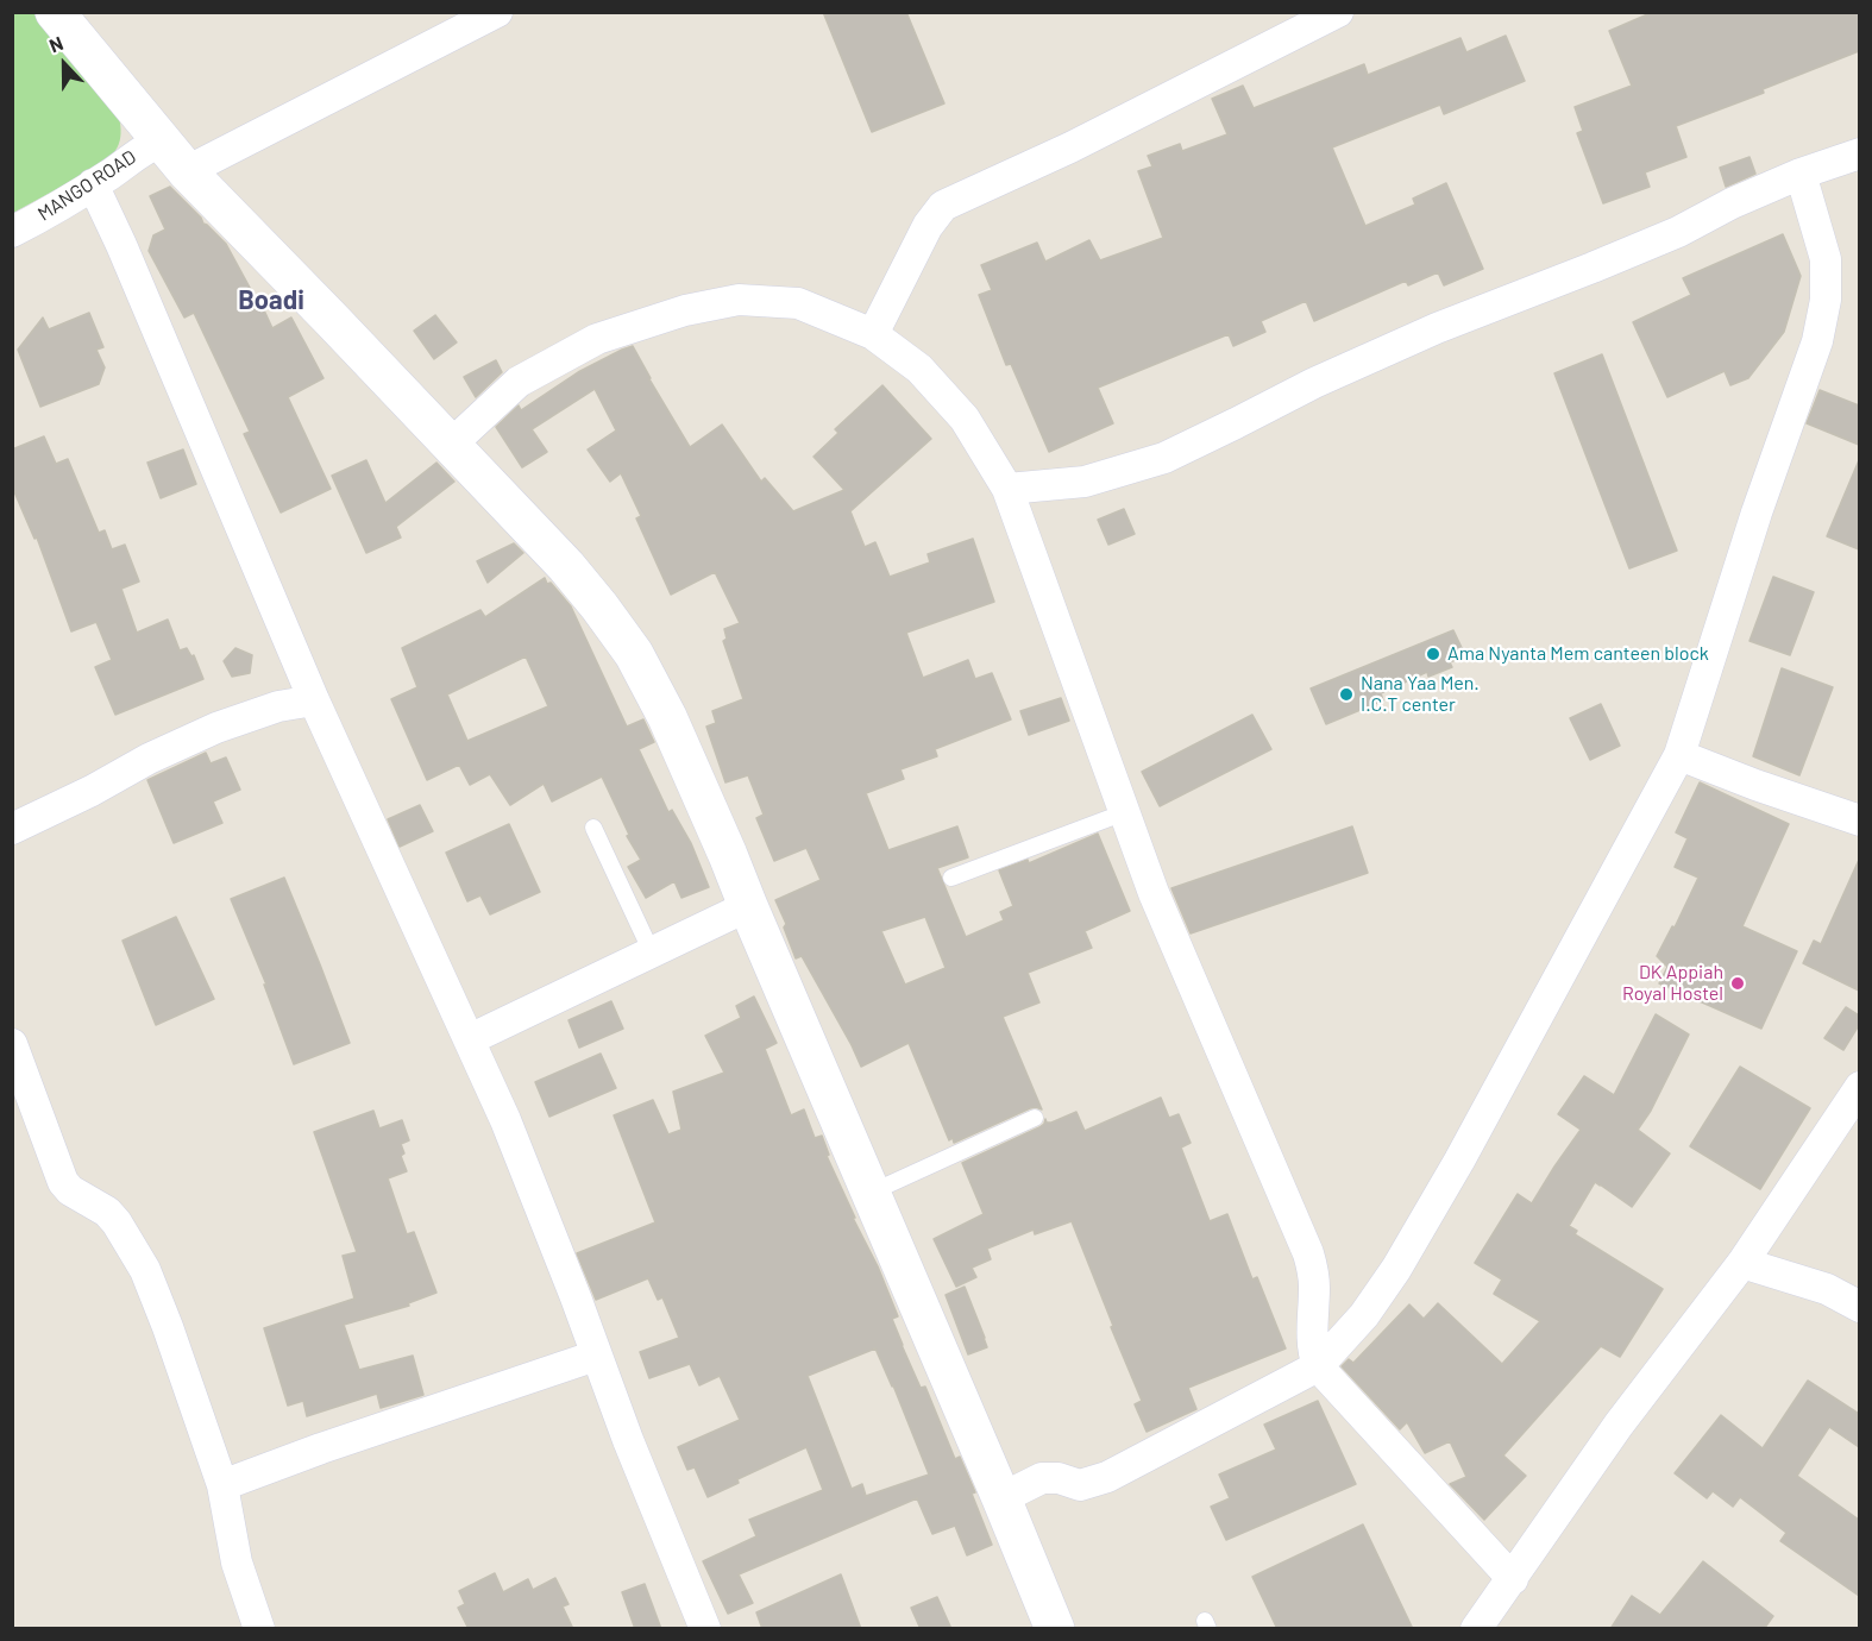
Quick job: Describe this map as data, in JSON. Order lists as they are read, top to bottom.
{
  "streets": {
    "street": ["MANGO ROAD"]
  },
  "districts": ["Boadi"],
  "places": ["Ama Nyanta Mem canteen block", "Nana Yaa Men. I.C.T center", "DK Appiah Royal Hostel"],
  "north": "top"
}
